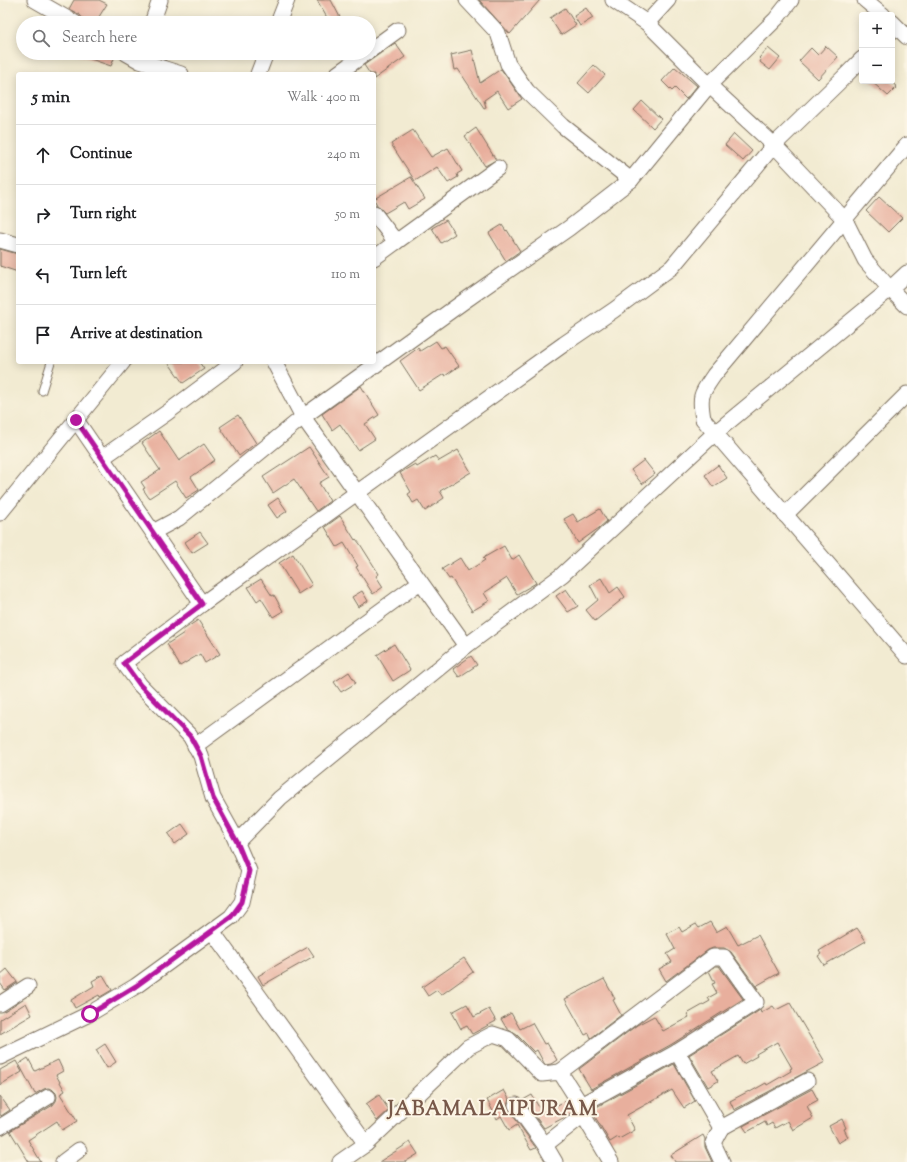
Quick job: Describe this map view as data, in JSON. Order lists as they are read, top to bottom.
{
  "districts": ["JABAMALAIPURAM"],
  "page": {
    "map_buttons": ["+", "−"],
    "search": "Search here",
    "heading": ["5 min", "Walk · 400 m"],
    "list": [
      ["Continue", "240 m"],
      ["Turn right", "50 m"],
      ["Turn left", "110 m"],
      "Arrive at destination"
    ]
  }
}
